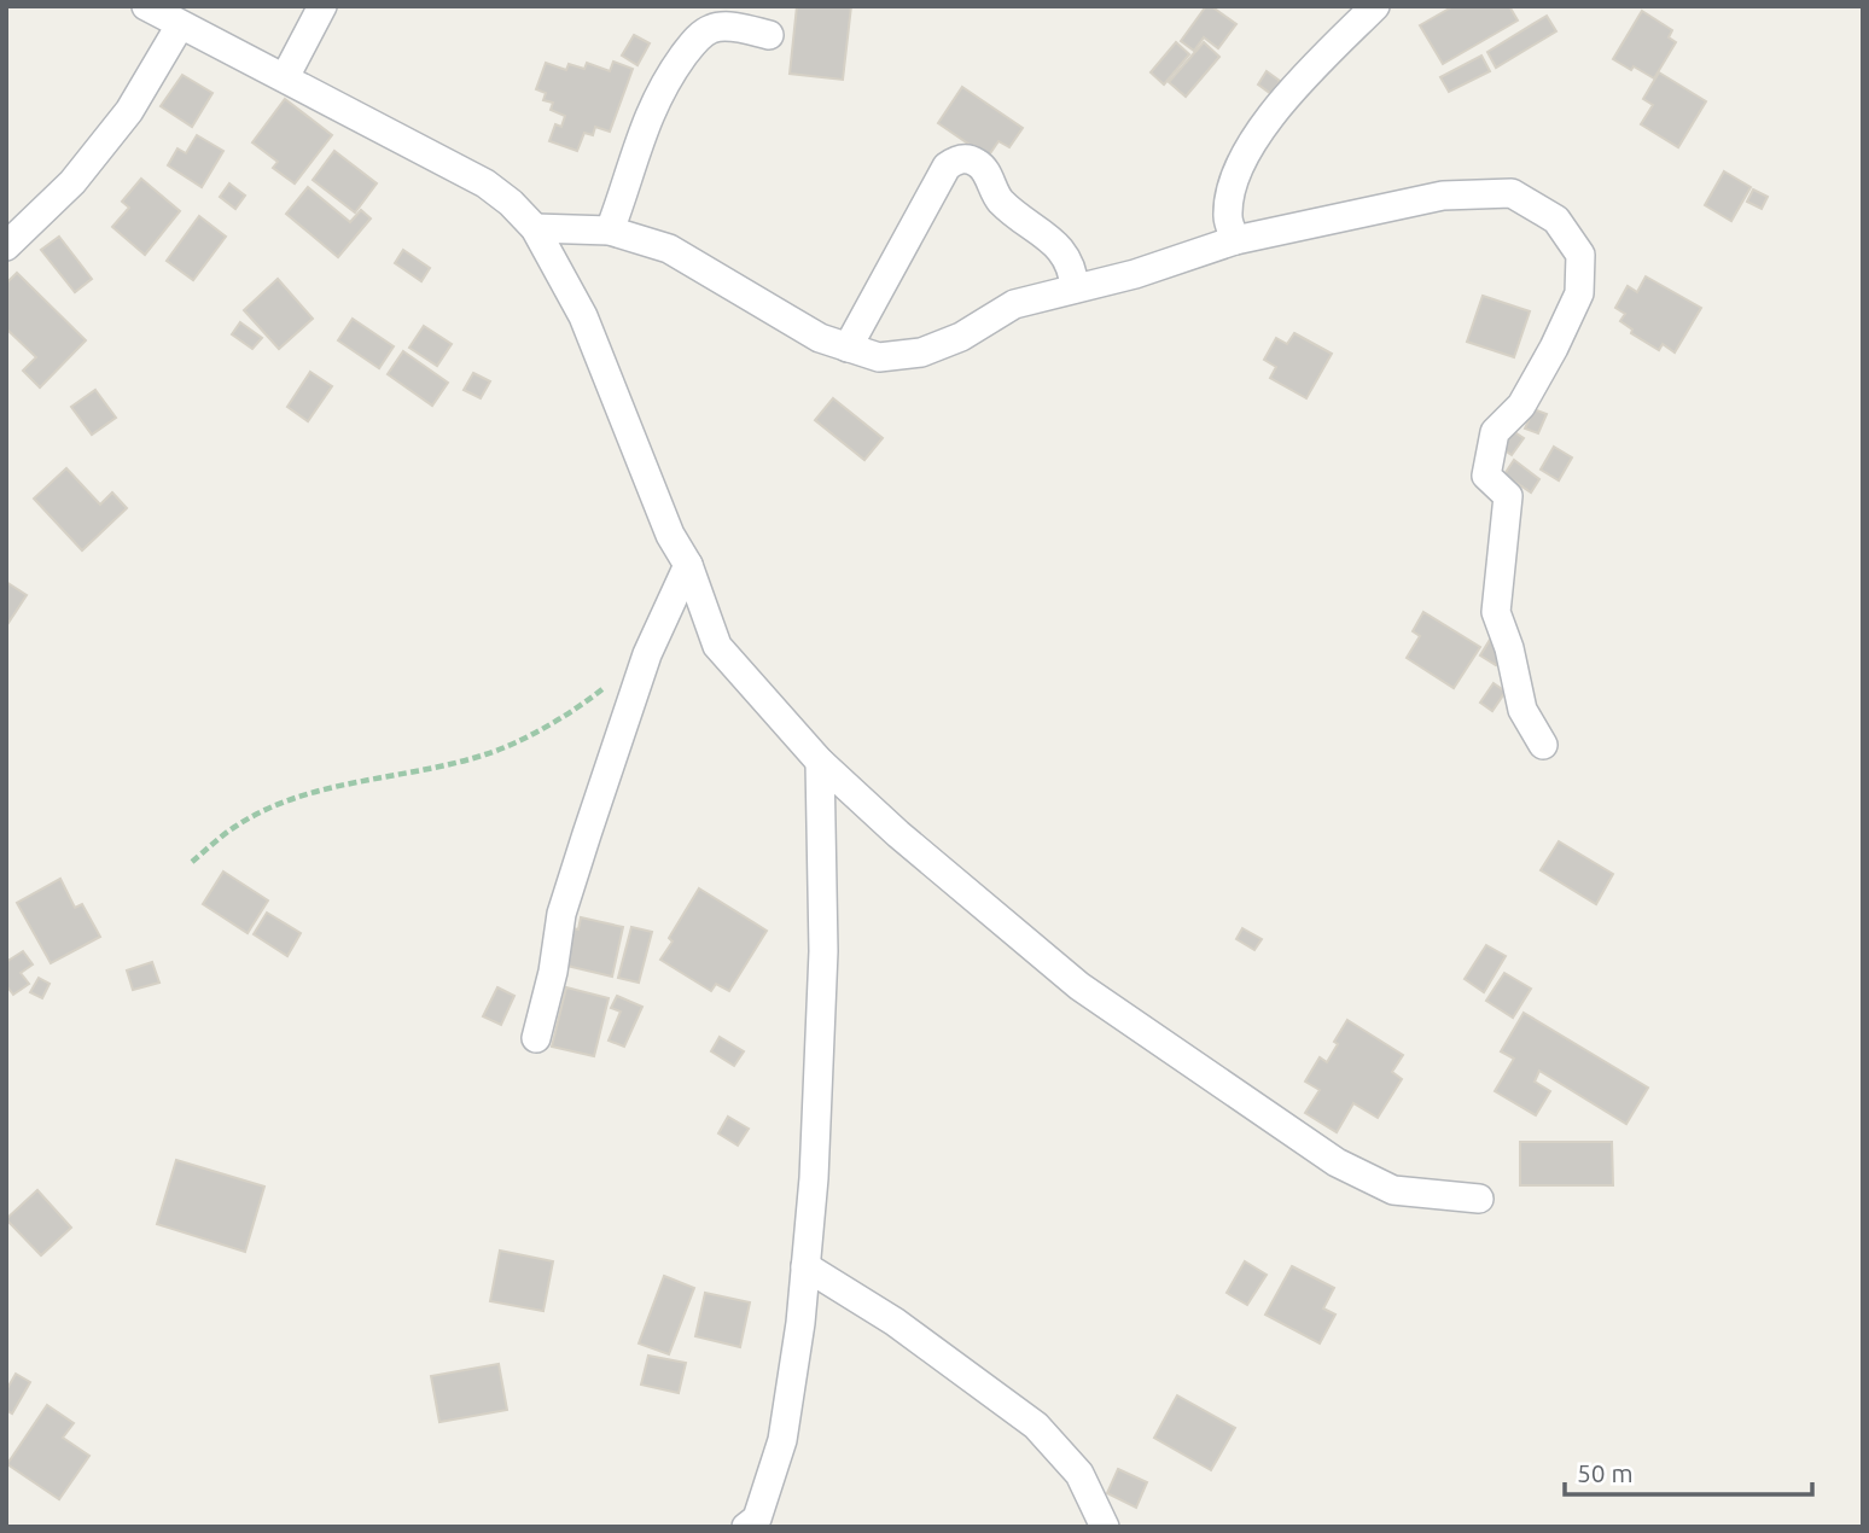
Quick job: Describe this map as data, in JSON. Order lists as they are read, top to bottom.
{
  "scale_bar": "50 m"
}
